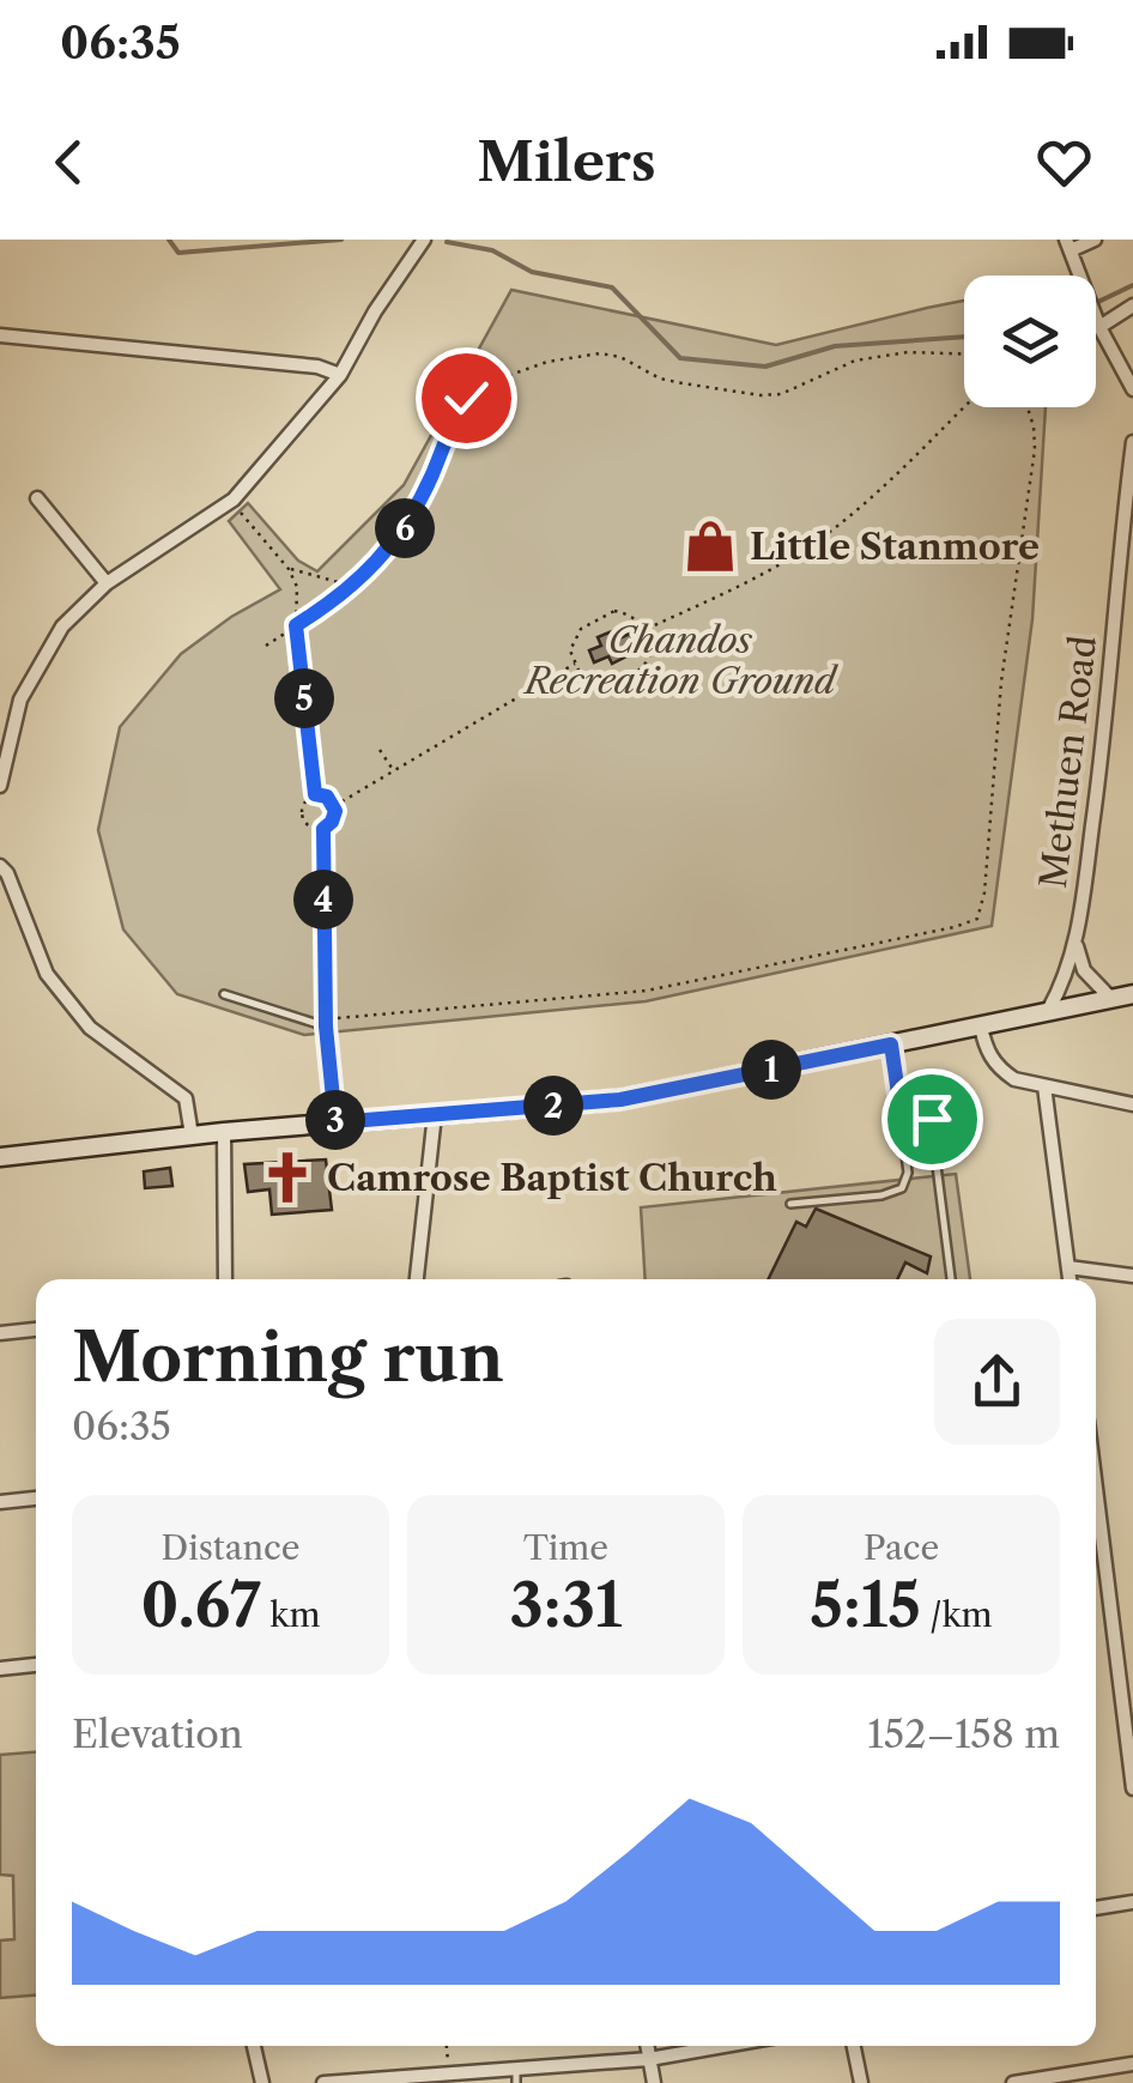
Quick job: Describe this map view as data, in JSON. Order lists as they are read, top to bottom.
{
  "streets": {
    "street": ["Methuen Road"]
  },
  "parks": ["Chandos Recreation Ground"],
  "places": {
    "shop": ["Little Stanmore"],
    "church": ["Camrose Baptist Church"]
  },
  "page": {
    "status": "06:35",
    "header": "Milers",
    "pins": [
      "6",
      "5",
      "4",
      "1",
      "2",
      "3"
    ],
    "heading": ["Morning run", "06:35"],
    "stats": [
      ["Distance", "0.67 km"],
      ["Time", "3:31"],
      ["Pace", "5:15 /km"]
    ],
    "chart": ["Elevation", "152–158 m"]
  }
}
